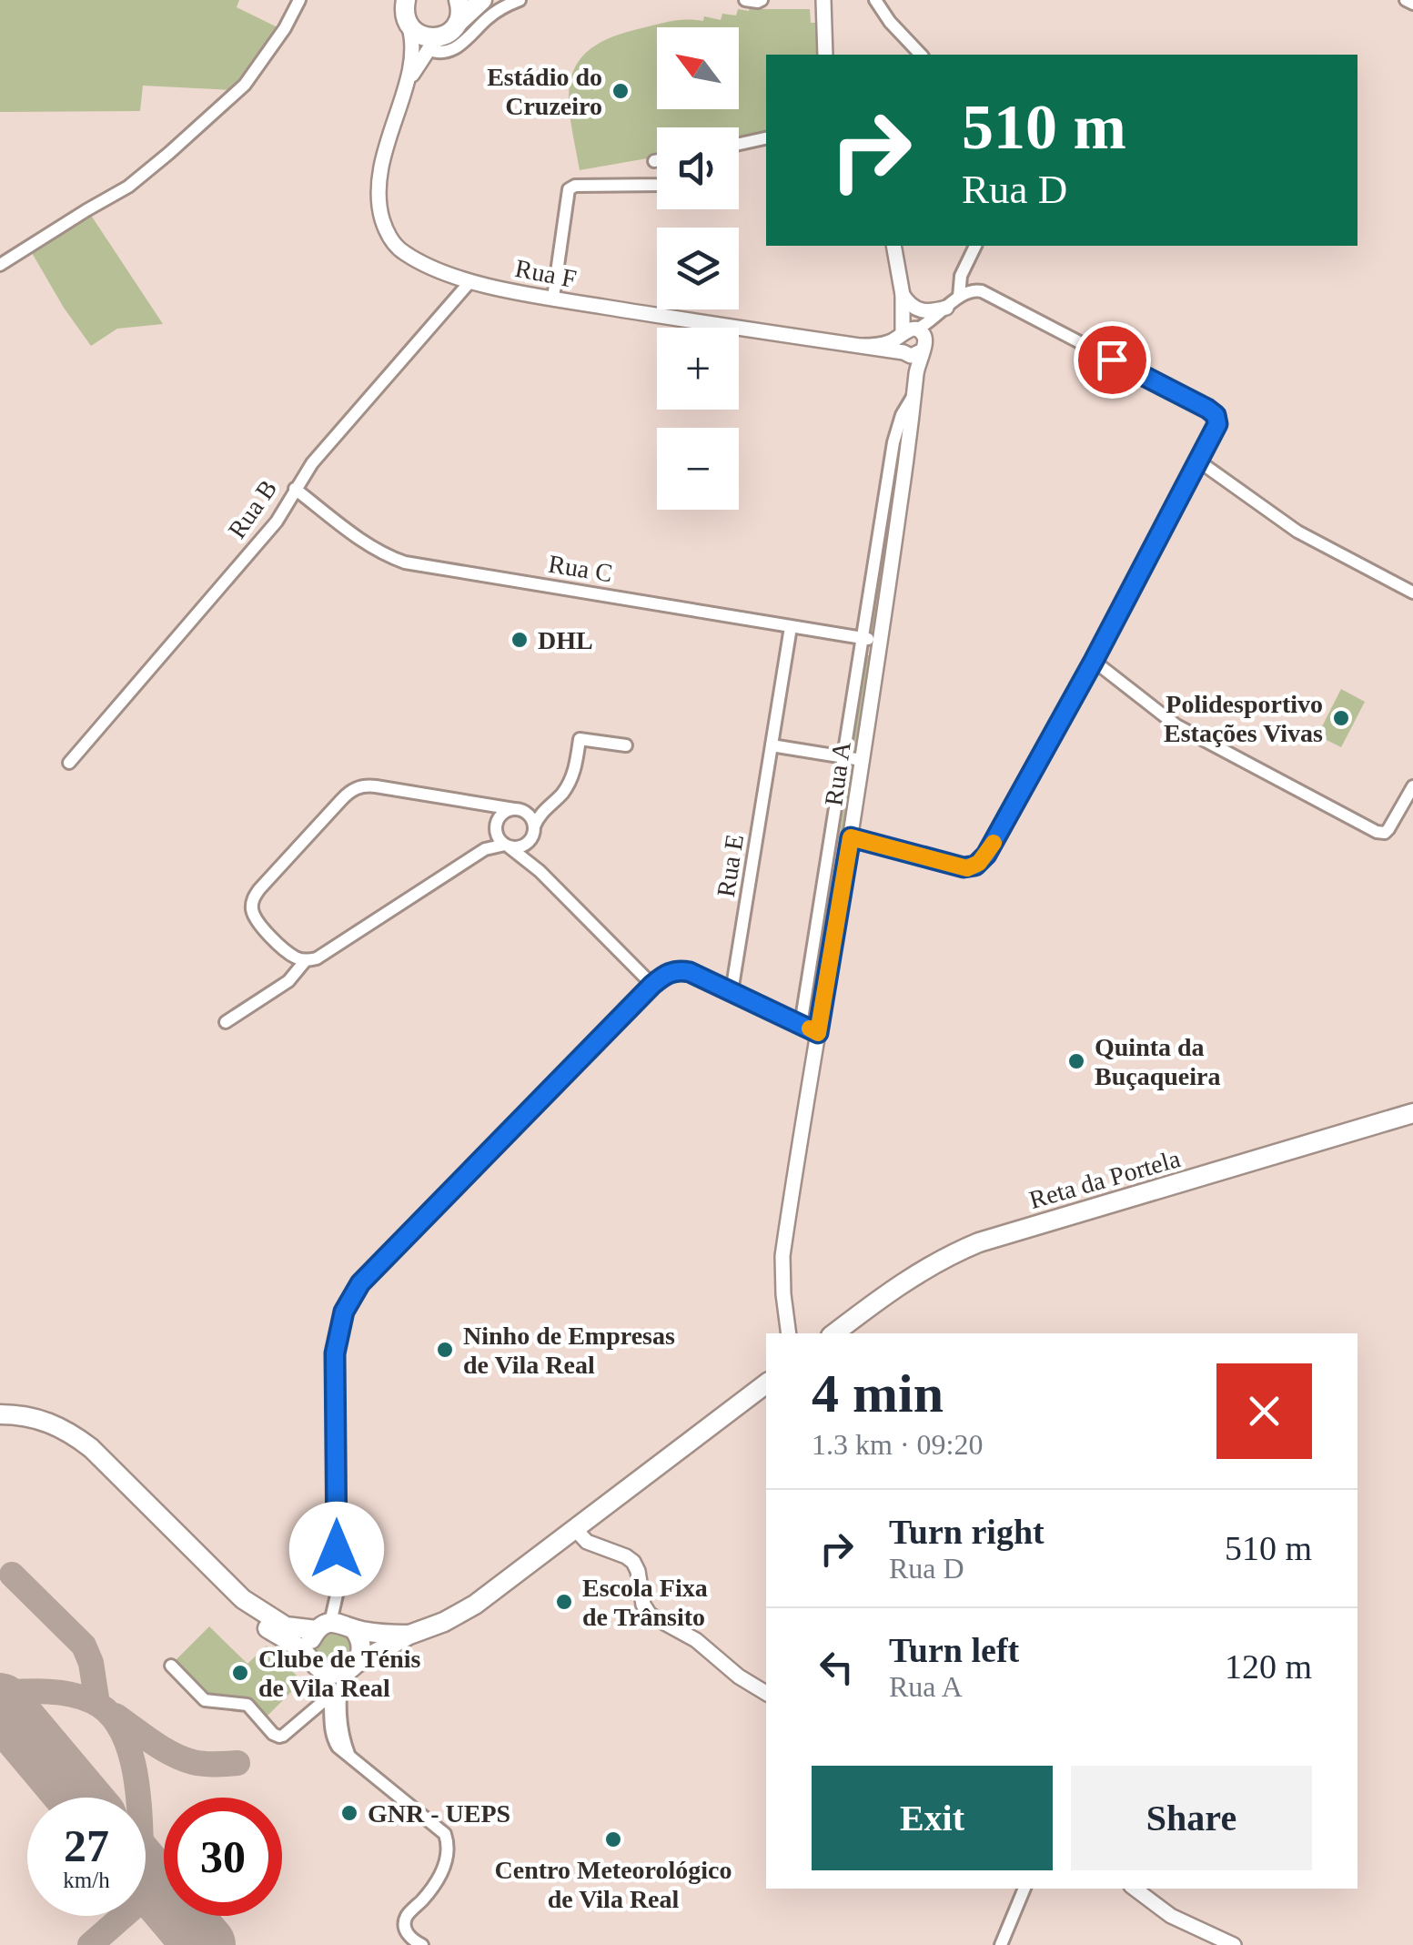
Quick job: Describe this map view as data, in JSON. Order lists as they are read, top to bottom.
{
  "streets": {
    "main road": ["Reta da Portela"],
    "street": [
      "Rua F",
      "Rua B",
      "Rua C",
      "Rua A",
      "Rua E"
    ]
  },
  "crossings": [
    ["Rua F", "Rua B"],
    ["Rua B", "Rua C"],
    ["Rua C", "Rua A"],
    ["Rua C", "Rua E"]
  ],
  "places": [
    "Estádio do Cruzeiro",
    "DHL",
    "Polidesportivo Estações Vivas",
    "Quinta da Buçaqueira",
    "Ninho de Empresas de Vila Real",
    "Escola Fixa de Trânsito",
    "Clube de Ténis de Vila Real",
    "GNR - UEPS",
    "Centro Meteorológico de Vila Real"
  ],
  "north": "top left",
  "page": {
    "map_buttons": ["+", "−"],
    "turn": ["510 m", "Rua D"],
    "heading": ["4 min", "1.3 km · 09:20"],
    "list": [
      {
        "name": "Turn right",
        "note": "Rua D",
        "value": "510 m"
      },
      {
        "name": "Turn left",
        "note": "Rua A",
        "value": "120 m"
      }
    ],
    "buttons": ["Exit", "Share"],
    "speed": "27 km/h",
    "limit": "30"
  }
}
